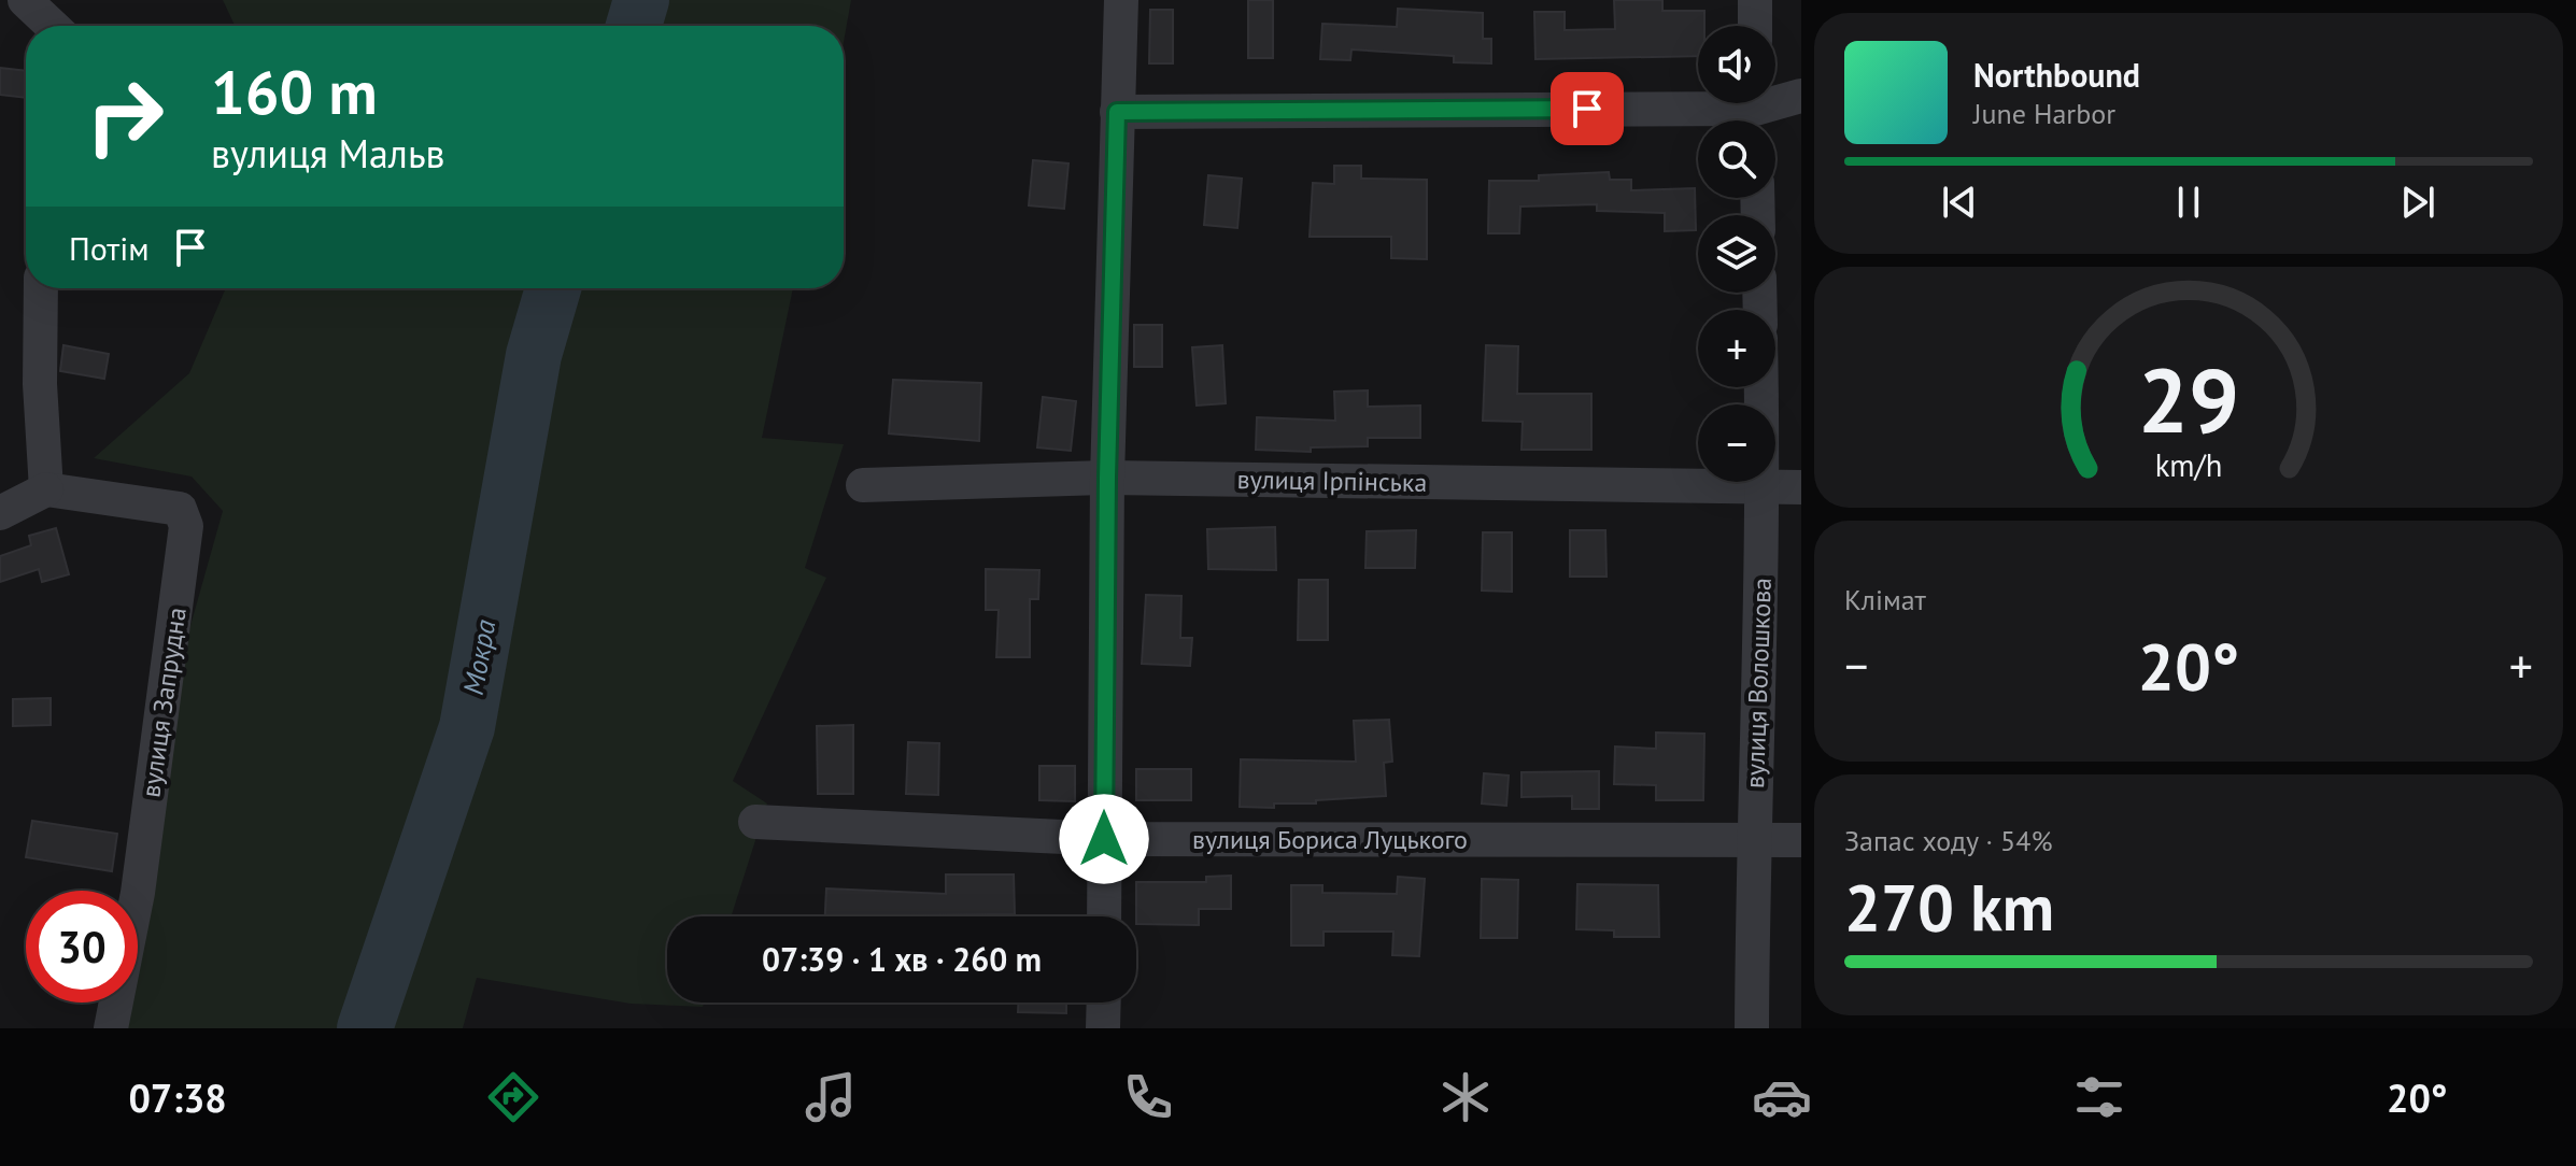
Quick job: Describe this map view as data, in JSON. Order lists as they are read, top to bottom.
{
  "streets": {
    "street": [
      "вулиця Ірпінська",
      "вулиця Волошкова",
      "вулиця Запрудна",
      "вулиця Бориса Луцького"
    ]
  },
  "crossings": [
    ["вулиця Ірпінська", "вулиця Волошкова"],
    ["вулиця Волошкова", "вулиця Бориса Луцького"]
  ],
  "water": ["Мокра"],
  "page": {
    "map_buttons": ["+", "−"],
    "turn": ["160 m", "вулиця Мальв"],
    "song": ["Northbound", "June Harbor"],
    "then": "Потім",
    "tile": [
      "Клімат",
      ["Запас ходу · 54%", "270 km"]
    ],
    "heat": ["−", "20°", "+"],
    "limit": "30",
    "trip": "07:39 · 1 хв · 260 m",
    "tabs": ["07:38", "20°"],
    "gauge": ["29", "km/h"]
  }
}
